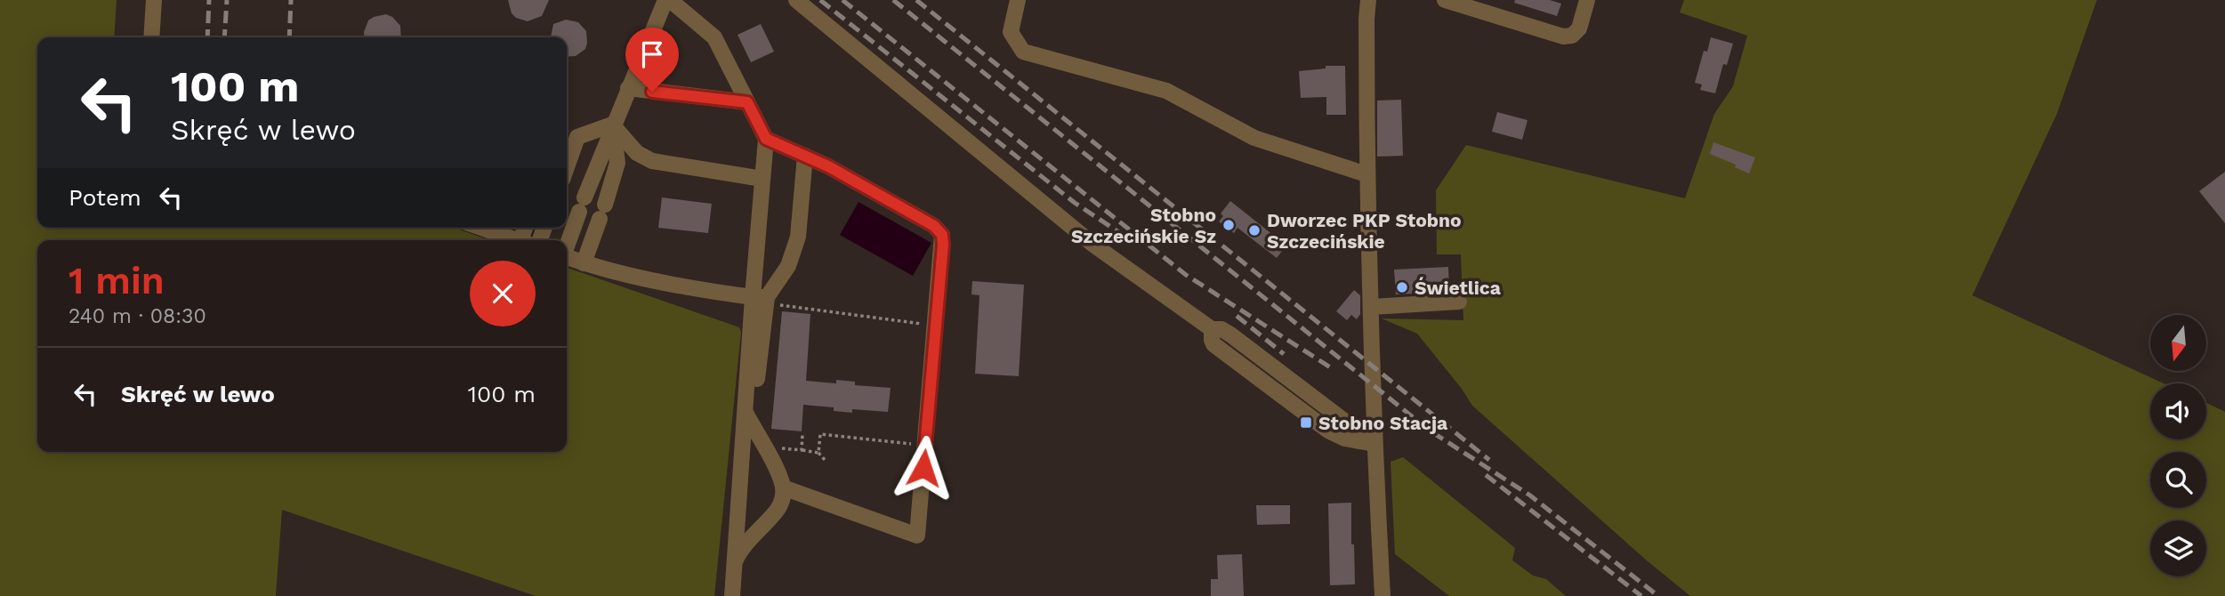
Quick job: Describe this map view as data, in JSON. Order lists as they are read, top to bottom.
{
  "places": {
    "other": ["Stobno Szczecińskie Sz", "Dworzec PKP Stobno Szczecińskie", "Świetlica"],
    "transit": ["Stobno Stacja"]
  },
  "north": "bottom",
  "page": {
    "turn": ["100 m", "Skręć w lewo"],
    "then": "Potem",
    "heading": ["1 min", "240 m · 08:30"],
    "list": [
      {
        "name": "Skręć w lewo",
        "value": "100 m"
      }
    ]
  }
}
